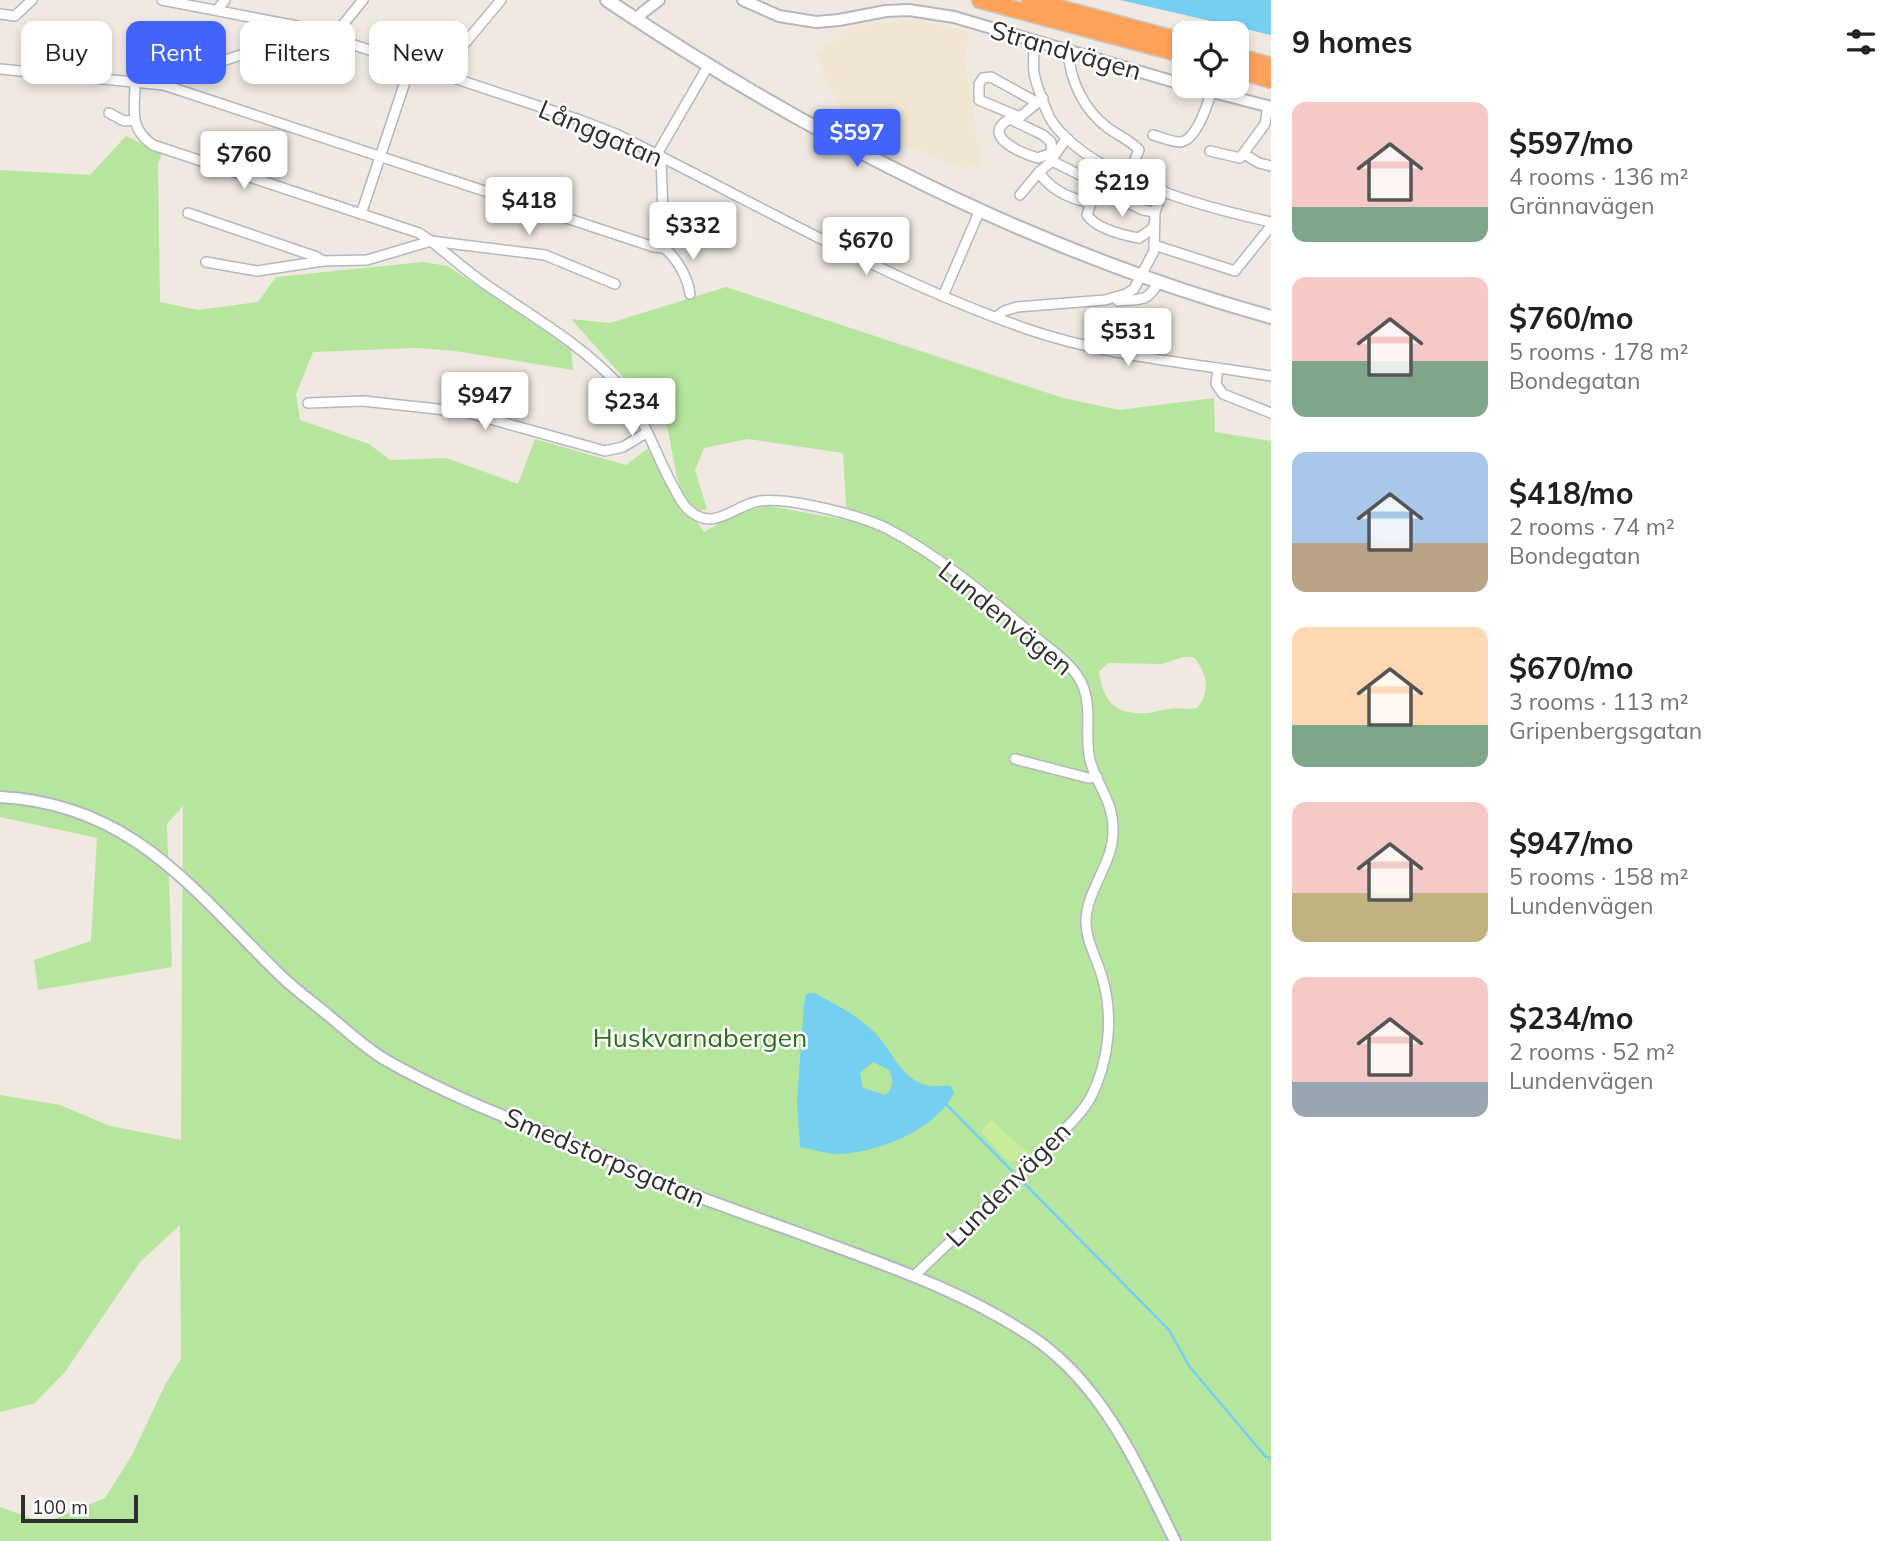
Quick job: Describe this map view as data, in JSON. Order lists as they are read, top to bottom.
{
  "streets": {
    "street": [
      "Strandvägen",
      "Långgatan",
      "Lundenvägen",
      "Smedstorpsgatan"
    ]
  },
  "crossings": [
    ["Lundenvägen", "Smedstorpsgatan"]
  ],
  "parks": ["Huskvarnabergen"],
  "scale_bar": "100 m",
  "page": {
    "heading": "9 homes",
    "chip": [
      "Buy",
      "Rent",
      "Filters",
      "New"
    ],
    "list": [
      {
        "name": "$597/mo",
        "note": "4 rooms · 136 m² · Grännavägen"
      },
      {
        "name": "$760/mo",
        "note": "5 rooms · 178 m² · Bondegatan"
      },
      {
        "name": "$418/mo",
        "note": "2 rooms · 74 m² · Bondegatan"
      },
      {
        "name": "$670/mo",
        "note": "3 rooms · 113 m² · Gripenbergsgatan"
      },
      {
        "name": "$947/mo",
        "note": "5 rooms · 158 m² · Lundenvägen"
      },
      {
        "name": "$234/mo",
        "note": "2 rooms · 52 m² · Lundenvägen"
      }
    ],
    "price": [
      "$597",
      "$760",
      "$219",
      "$418",
      "$332",
      "$670",
      "$531",
      "$947",
      "$234"
    ],
    "scale": "100 m"
  }
}
